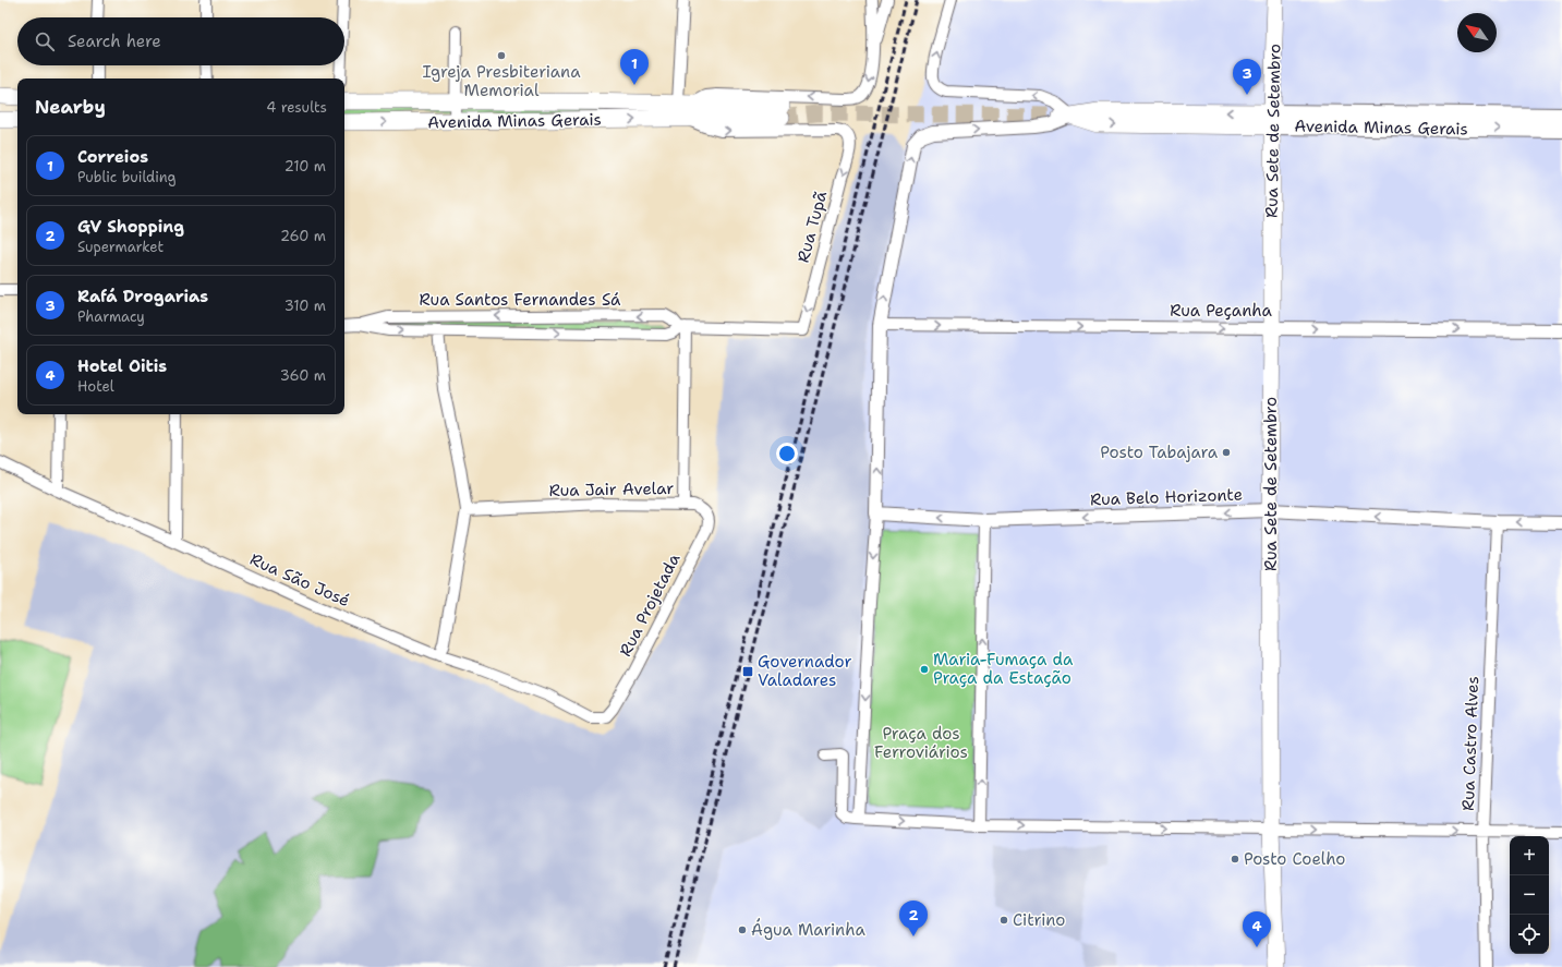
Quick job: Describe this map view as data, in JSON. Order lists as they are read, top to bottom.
{
  "streets": {
    "main road": ["Avenida Minas Gerais", "Rua Sete de Setembro"],
    "street": [
      "Rua Tupã",
      "Rua Santos Fernandes Sá",
      "Rua Peçanha",
      "Rua Jair Avelar",
      "Rua Belo Horizonte",
      "Rua São José",
      "Rua Projetada",
      "Rua Castro Alves"
    ]
  },
  "crossings": [
    ["Avenida Minas Gerais", "Rua Sete de Setembro"],
    ["Avenida Minas Gerais", "Rua Tupã"],
    ["Avenida Minas Gerais", "Rua Peçanha"],
    ["Rua Sete de Setembro", "Rua Peçanha"],
    ["Rua Sete de Setembro", "Rua Belo Horizonte"],
    ["Rua Tupã", "Rua Santos Fernandes Sá"],
    ["Rua Santos Fernandes Sá", "Rua Jair Avelar"],
    ["Rua Jair Avelar", "Rua Projetada"],
    ["Rua Belo Horizonte", "Rua Castro Alves"],
    ["Rua São José", "Rua Projetada"]
  ],
  "one_way": ["Rua Tupã", "Rua Peçanha", "Rua Belo Horizonte"],
  "parks": ["Praça dos Ferroviários"],
  "places": {
    "other": [
      "Igreja Presbiteriana Memorial",
      "Posto Tabajara",
      "Maria-Fumaça da Praça da Estação",
      "Posto Coelho",
      "Citrino",
      "Água Marinha"
    ],
    "transit": ["Governador Valadares"]
  },
  "north": "top left",
  "page": {
    "search": "Search here",
    "pins": [
      "1",
      "3",
      "2",
      "4"
    ],
    "heading": ["Nearby", "4 results"],
    "list": [
      {
        "mark": "1",
        "name": "Correios",
        "note": "Public building",
        "value": "210 m"
      },
      {
        "mark": "2",
        "name": "GV Shopping",
        "note": "Supermarket",
        "value": "260 m"
      },
      {
        "mark": "3",
        "name": "Rafá Drogarias",
        "note": "Pharmacy",
        "value": "310 m"
      },
      {
        "mark": "4",
        "name": "Hotel Oitis",
        "note": "Hotel",
        "value": "360 m"
      }
    ],
    "map_buttons": ["+", "−"]
  }
}
